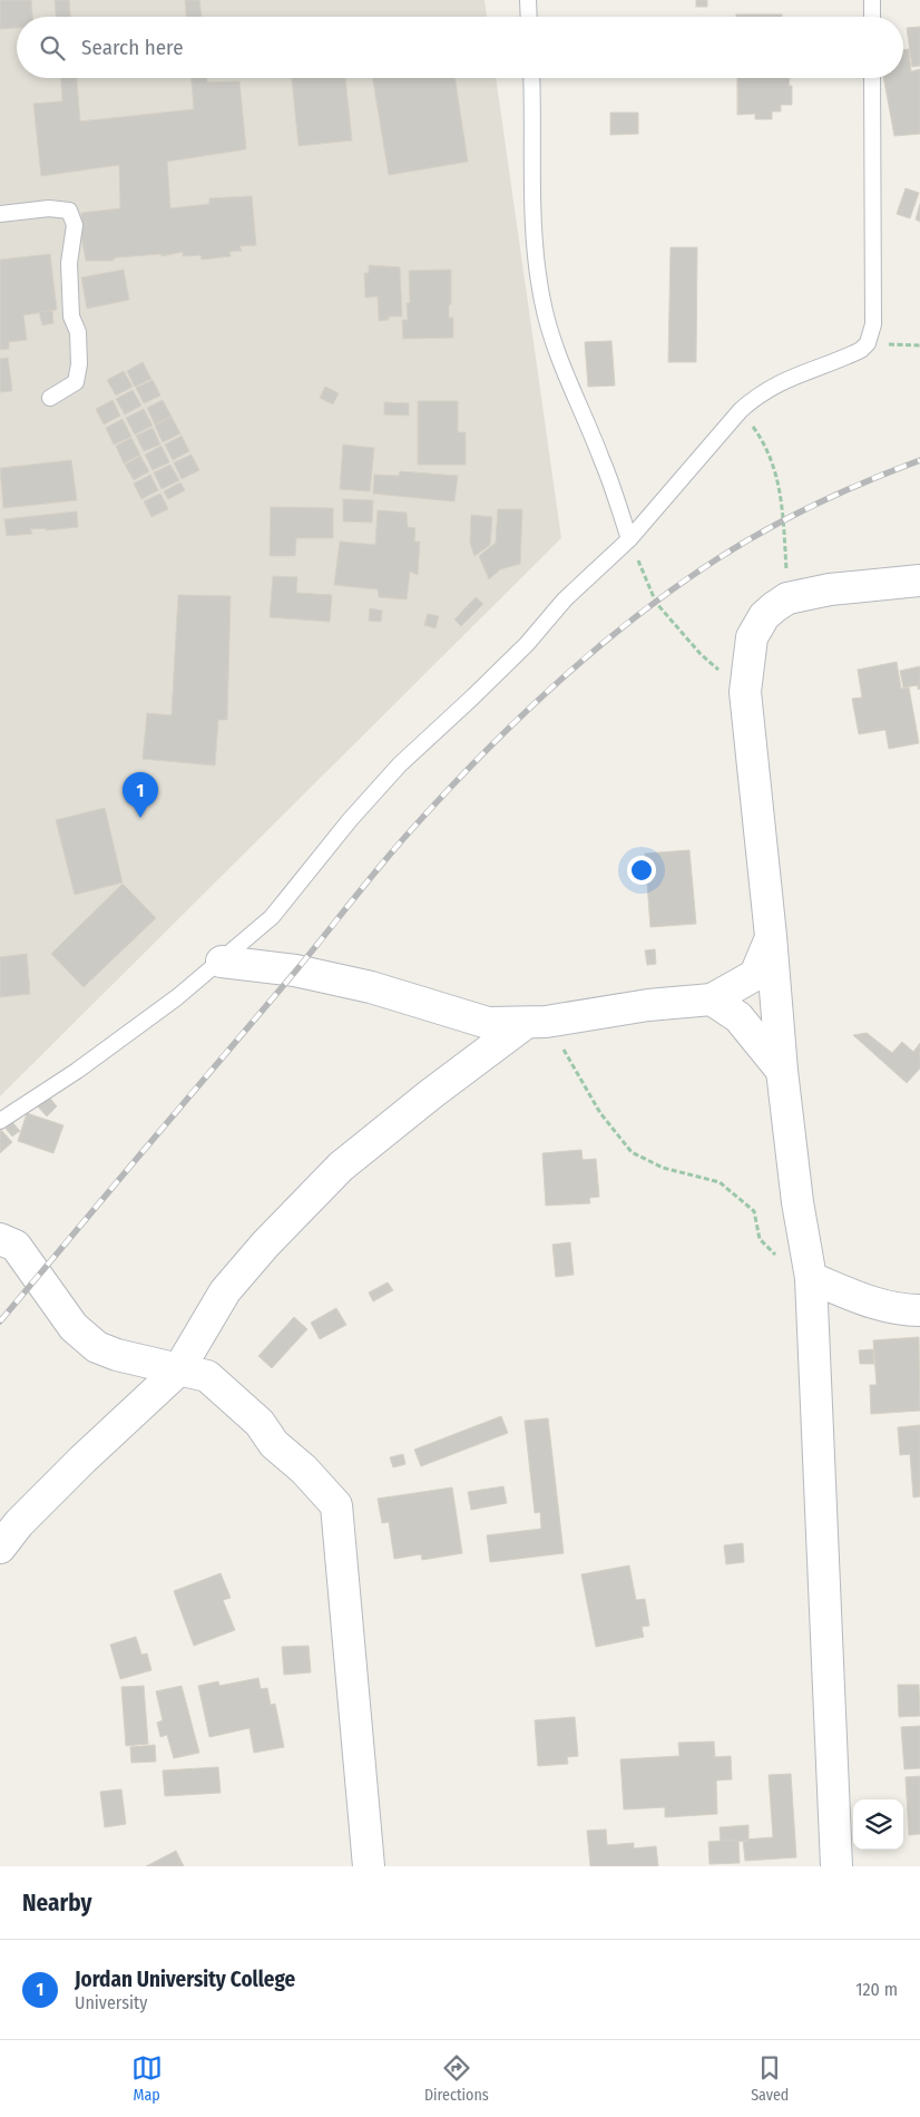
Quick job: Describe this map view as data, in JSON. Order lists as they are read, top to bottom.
{
  "page": {
    "search": "Search here",
    "pins": "1",
    "heading": "Nearby",
    "list": [
      {
        "mark": "1",
        "name": "Jordan University College",
        "note": "University",
        "value": "120 m"
      }
    ],
    "nav": ["Map", "Directions", "Saved"]
  }
}
